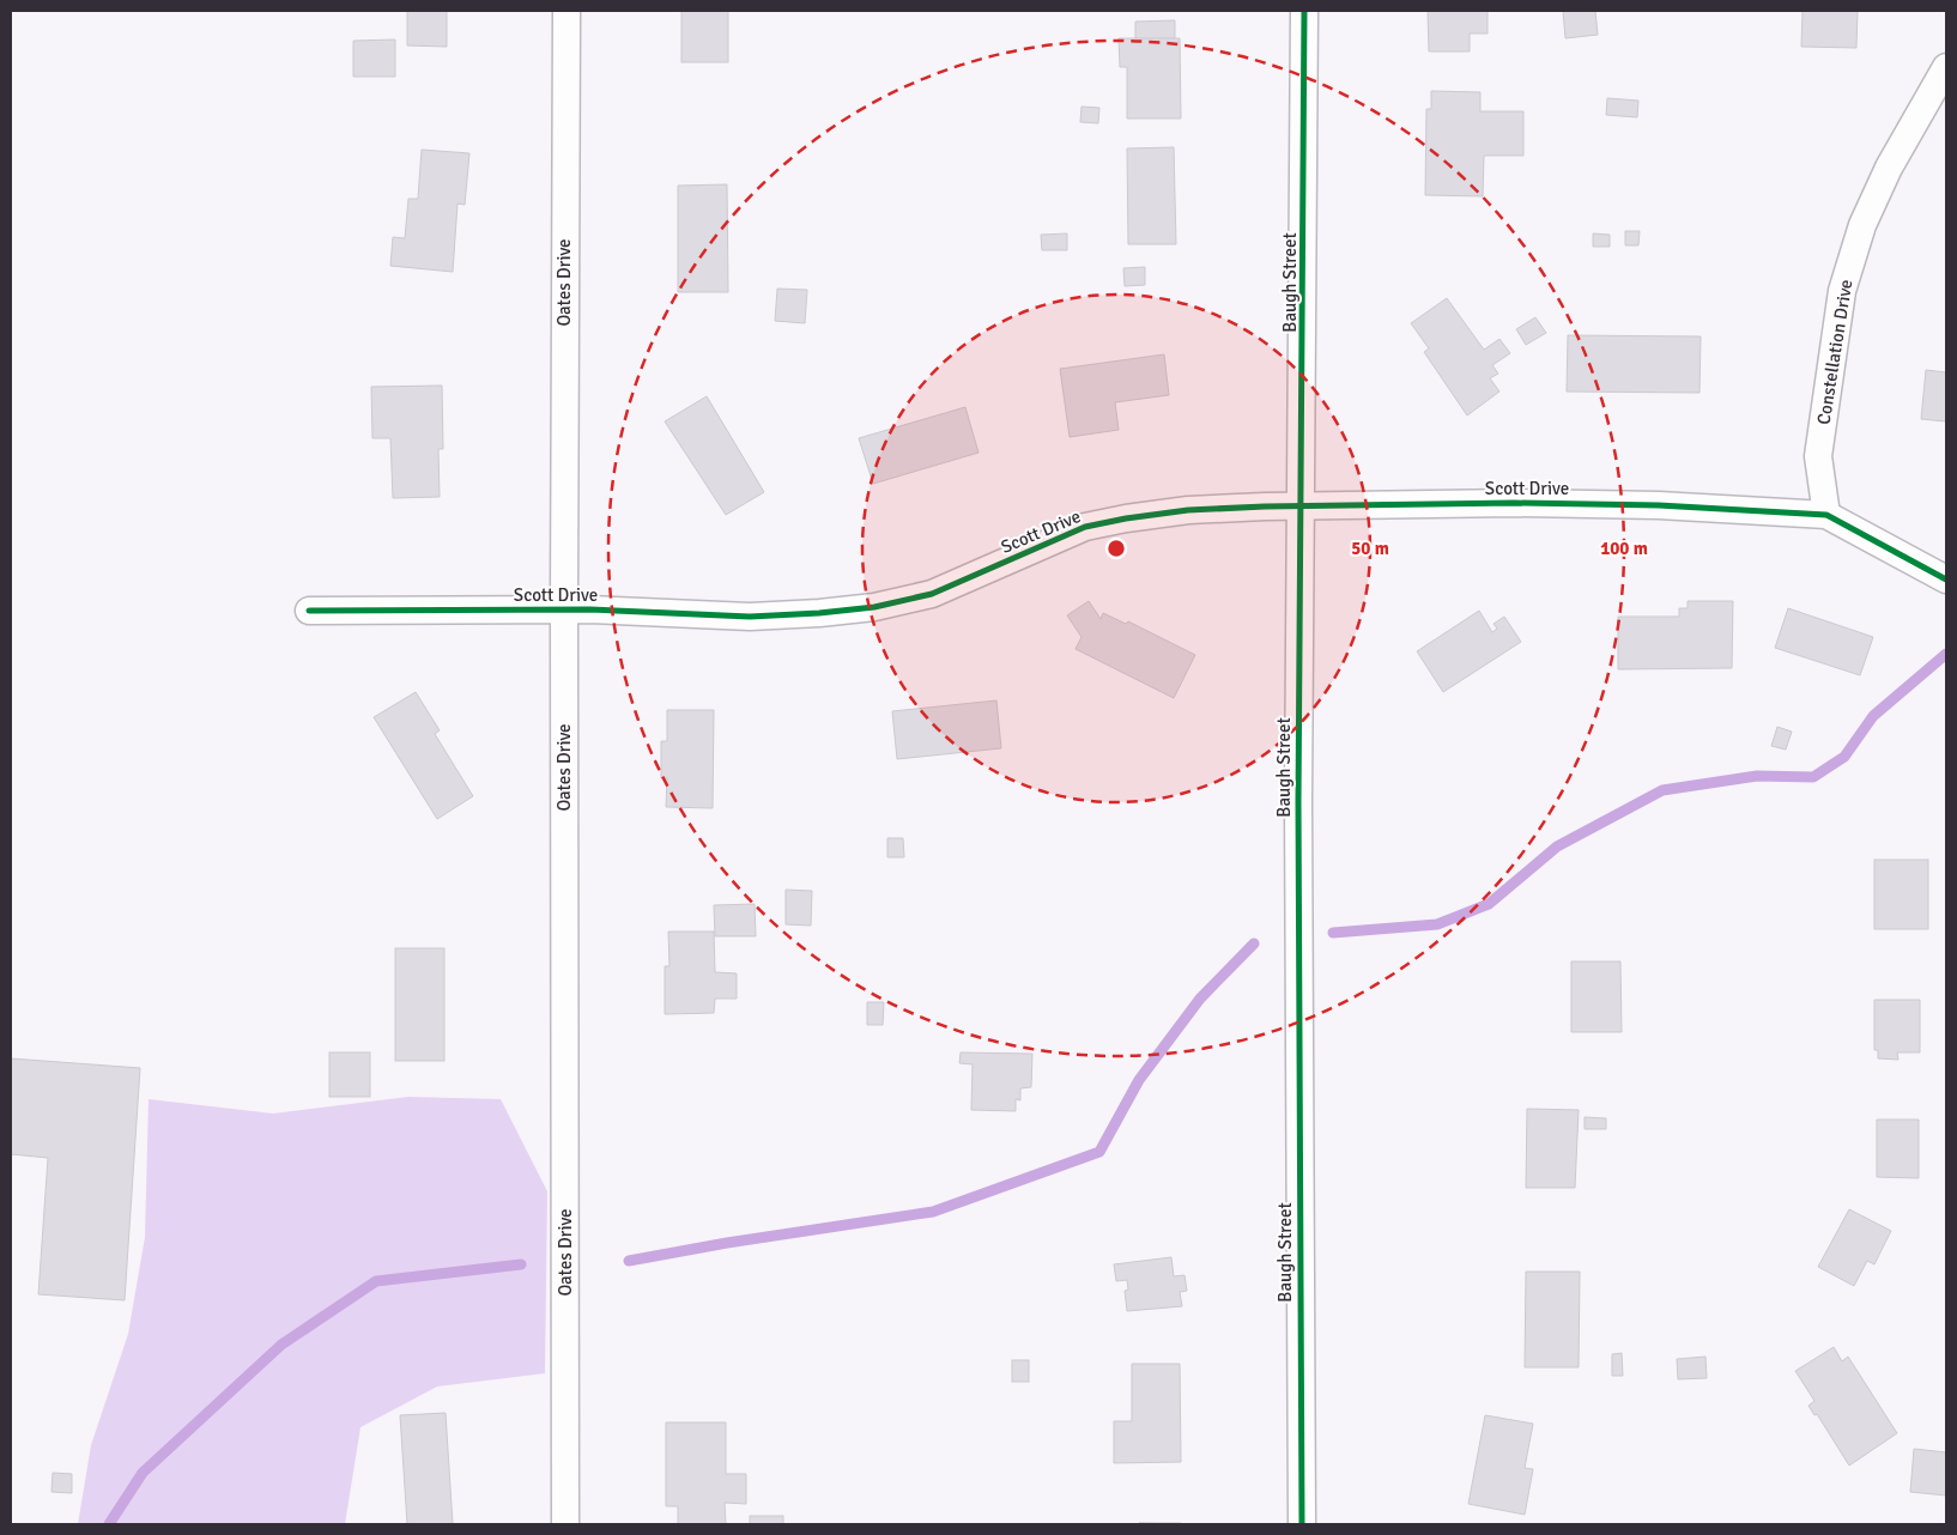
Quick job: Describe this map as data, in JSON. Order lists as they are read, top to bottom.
{
  "streets": {
    "street": [
      "Oates Drive",
      "Baugh Street",
      "Constellation Drive",
      "Scott Drive"
    ]
  },
  "crossings": [
    ["Oates Drive", "Scott Drive"],
    ["Baugh Street", "Scott Drive"],
    ["Constellation Drive", "Scott Drive"]
  ],
  "rings": ["50 m", "100 m"]
}
